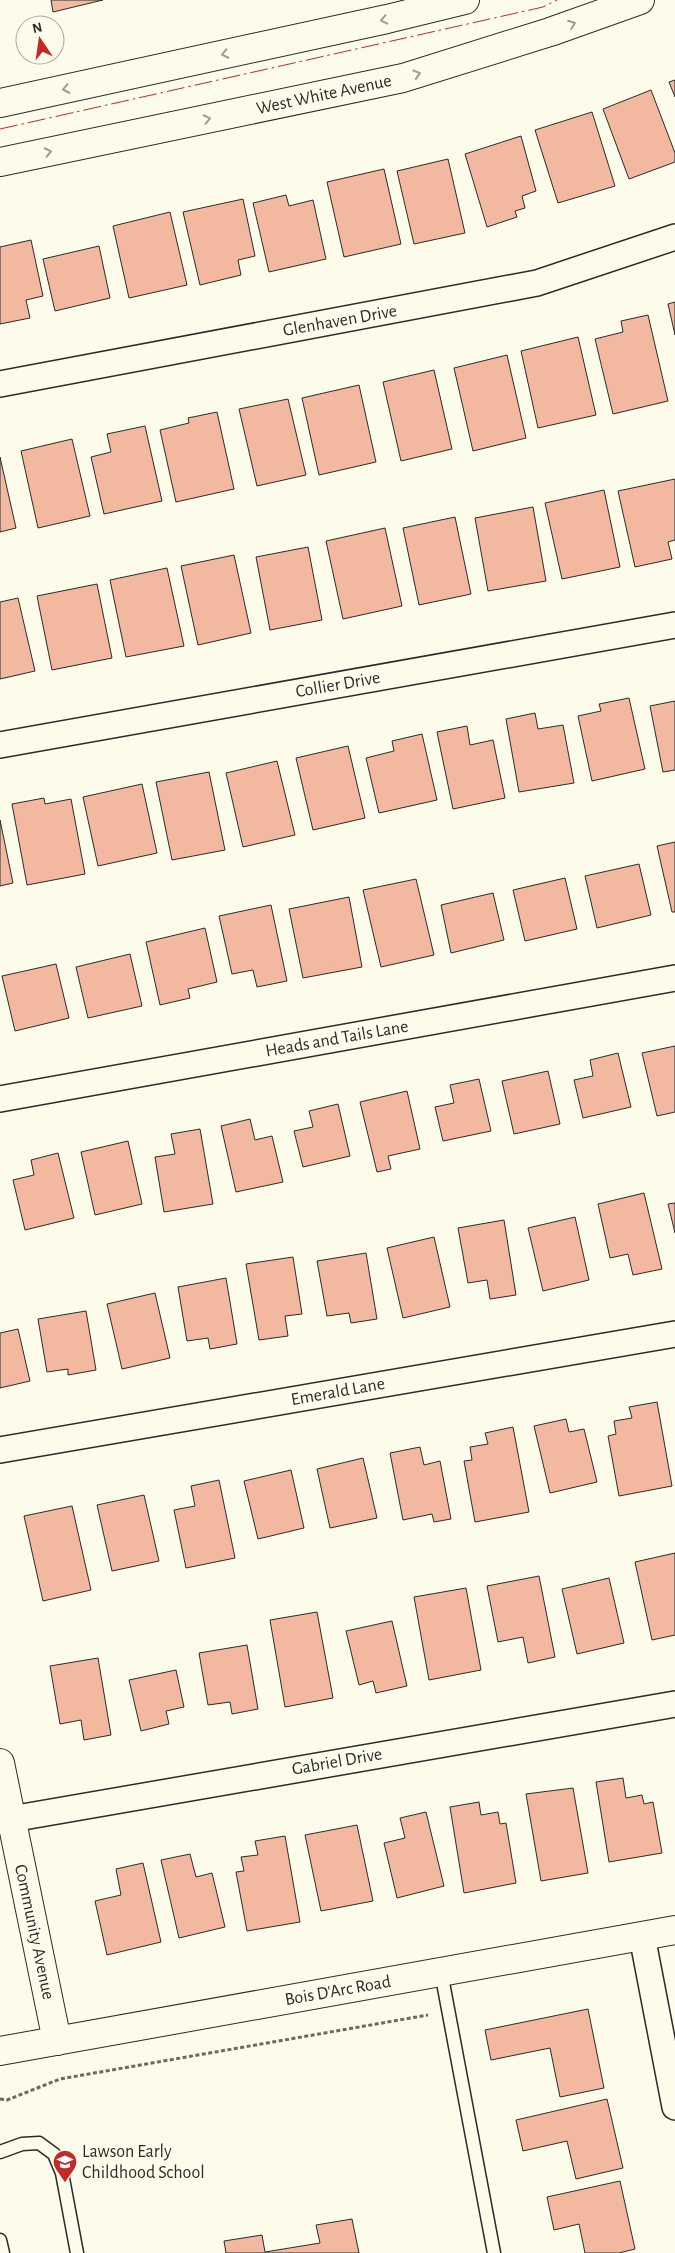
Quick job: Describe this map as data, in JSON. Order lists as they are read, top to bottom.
{
  "streets": {
    "main road": ["West White Avenue", "Community Avenue", "Bois D'Arc Road"],
    "street": [
      "Glenhaven Drive",
      "Collier Drive",
      "Heads and Tails Lane",
      "Emerald Lane",
      "Gabriel Drive"
    ]
  },
  "crossings": [
    ["Gabriel Drive", "Community Avenue"],
    ["Community Avenue", "Bois D'Arc Road"]
  ],
  "places": {
    "school or university": ["Lawson Early Childhood School"]
  },
  "north": "top"
}
